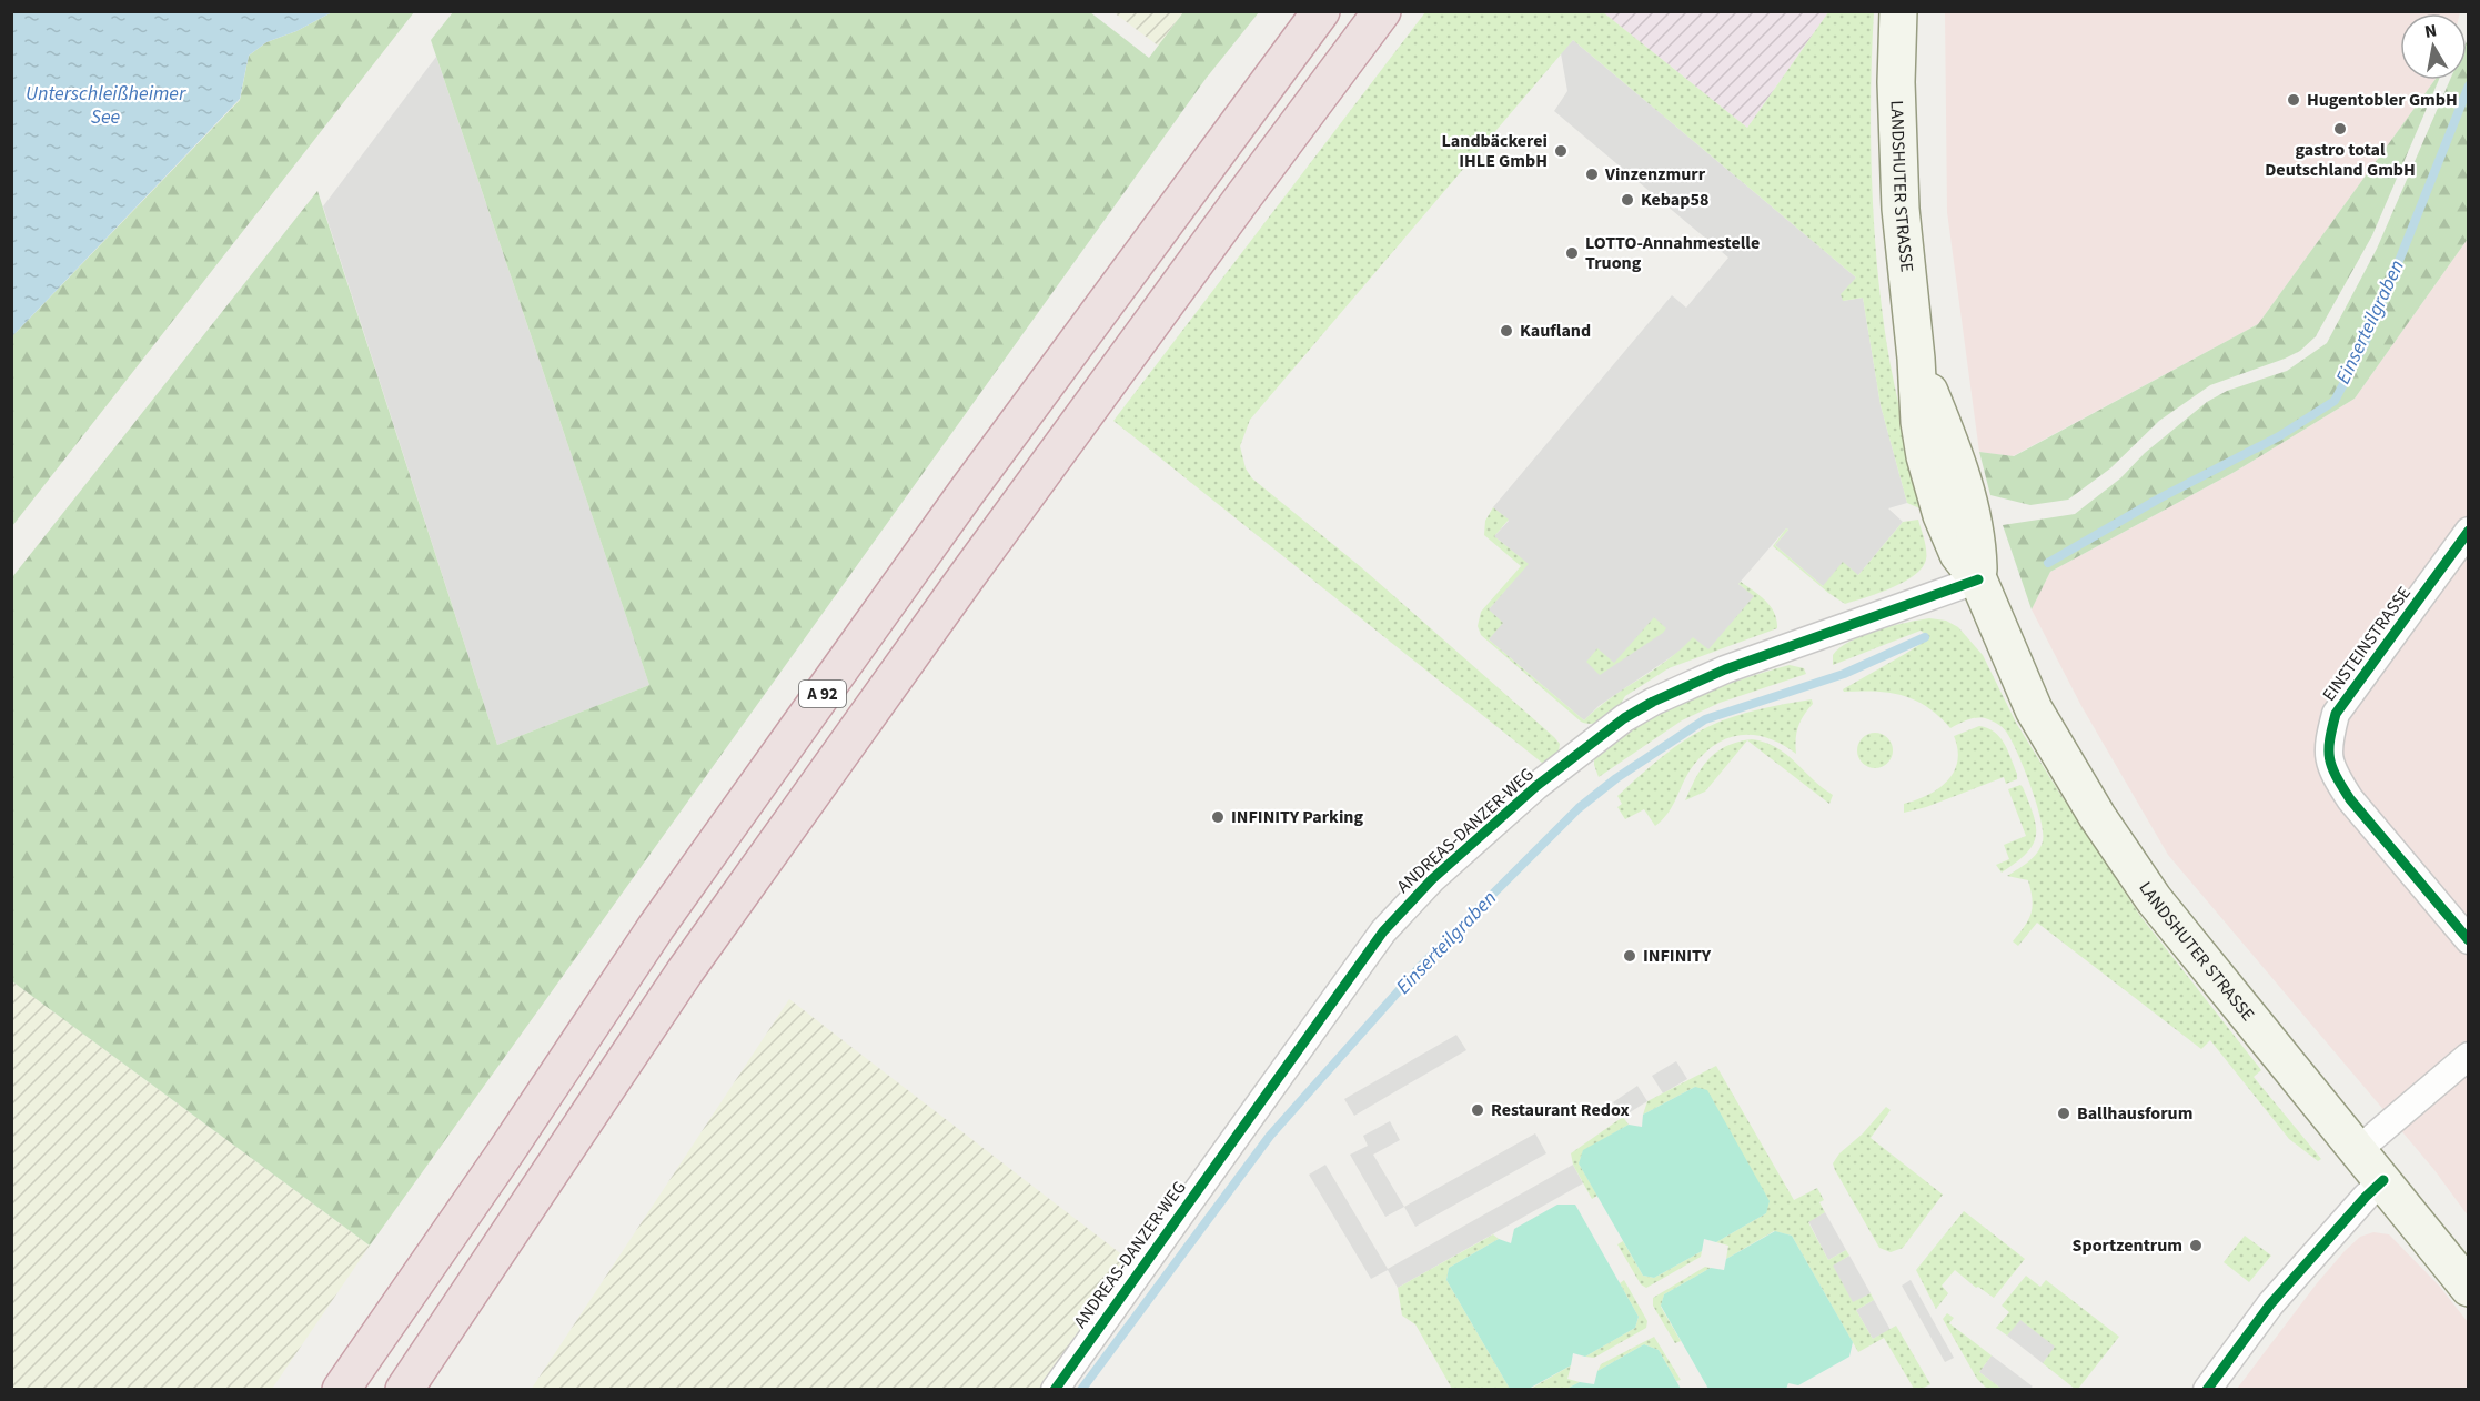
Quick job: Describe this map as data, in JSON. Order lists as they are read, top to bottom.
{
  "streets": {
    "highway": ["A 92"],
    "main road": ["LANDSHUTER STRASSE"],
    "street": ["EINSTEINSTRASSE", "ANDREAS-DANZER-WEG"]
  },
  "crossings": [
    ["LANDSHUTER STRASSE", "ANDREAS-DANZER-WEG"]
  ],
  "water": ["Unterschleißheimer See", "Einserteilgraben"],
  "places": [
    "Hugentobler GmbH",
    "gastro total Deutschland GmbH",
    "Landbäckerei IHLE GmbH",
    "Vinzenzmurr",
    "Kebap58",
    "LOTTO-Annahmestelle Truong",
    "Kaufland",
    "INFINITY Parking",
    "INFINITY",
    "Restaurant Redox",
    "Ballhausforum",
    "Sportzentrum"
  ],
  "north": "top"
}
